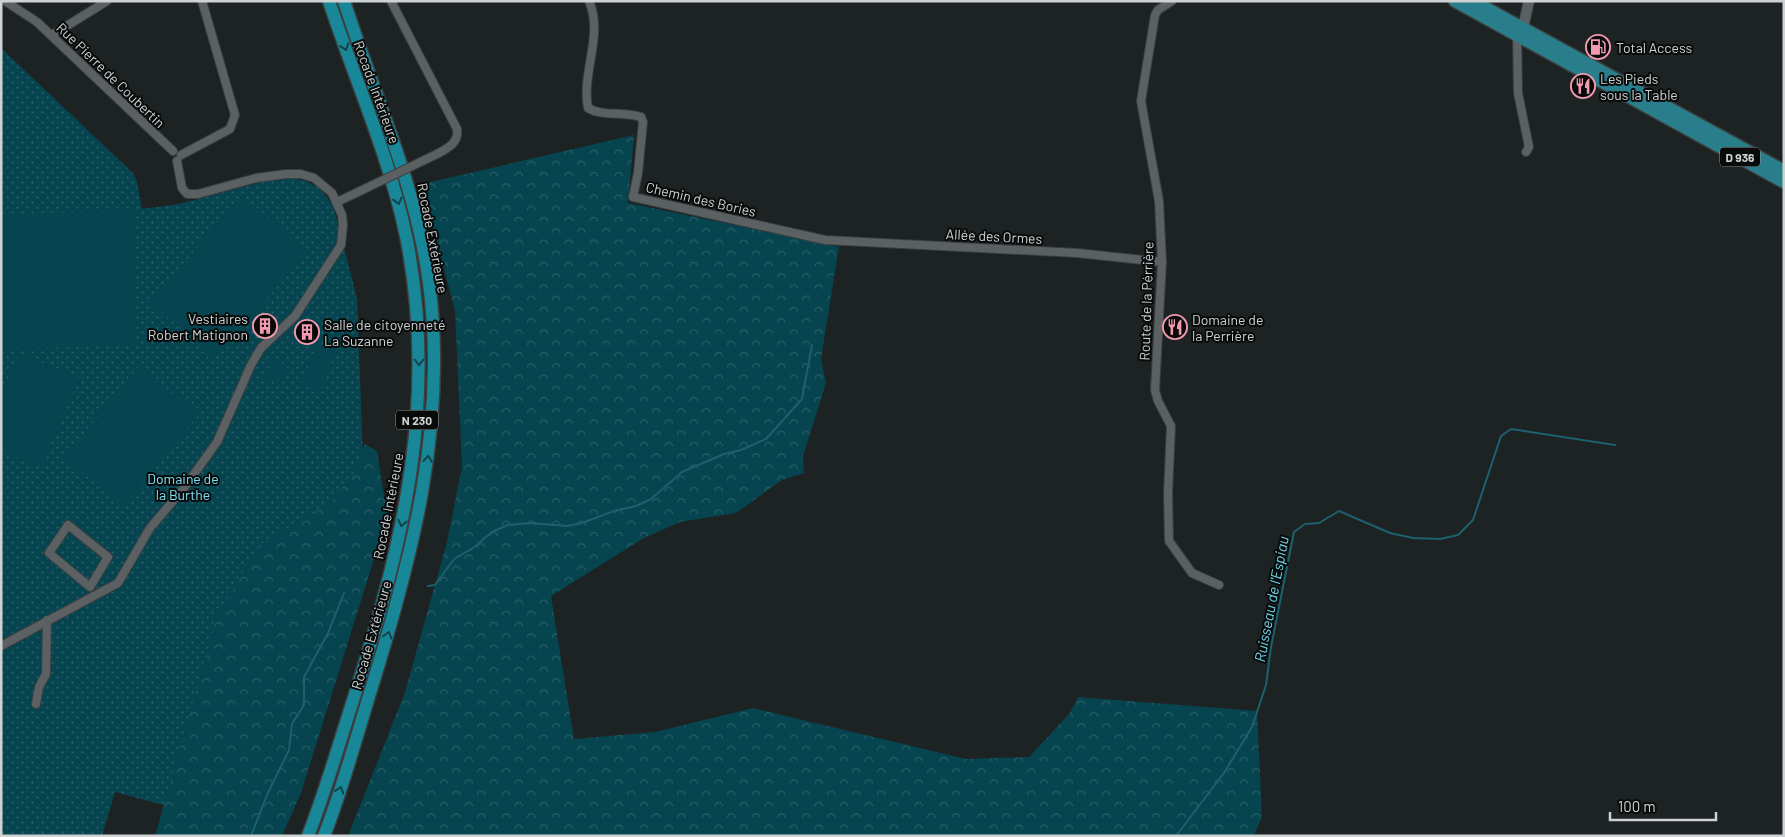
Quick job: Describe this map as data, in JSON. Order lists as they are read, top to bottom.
{
  "streets": {
    "highway": ["Rocade Intérieure", "Rocade Extérieure", "N 230"],
    "main road": ["D 936"],
    "street": [
      "Rue Pierre de Coubertin",
      "Chemin des Bories",
      "Allée des Ormes",
      "Route de la Pérrière"
    ]
  },
  "crossings": [
    ["Chemin des Bories", "Allée des Ormes"],
    ["Allée des Ormes", "Route de la Pérrière"]
  ],
  "one_way": ["Rocade Intérieure", "Rocade Extérieure"],
  "water": ["Ruisseau de l'Espiau"],
  "parks": ["Domaine de la Burthe"],
  "places": {
    "fuel station": ["Total Access"],
    "restaurant": ["Les Pieds sous la Table", "Domaine de la Perrière"],
    "building": ["Vestiaires Robert Matignon", "Salle de citoyenneté La Suzanne"]
  },
  "scale_bar": "100 m"
}
